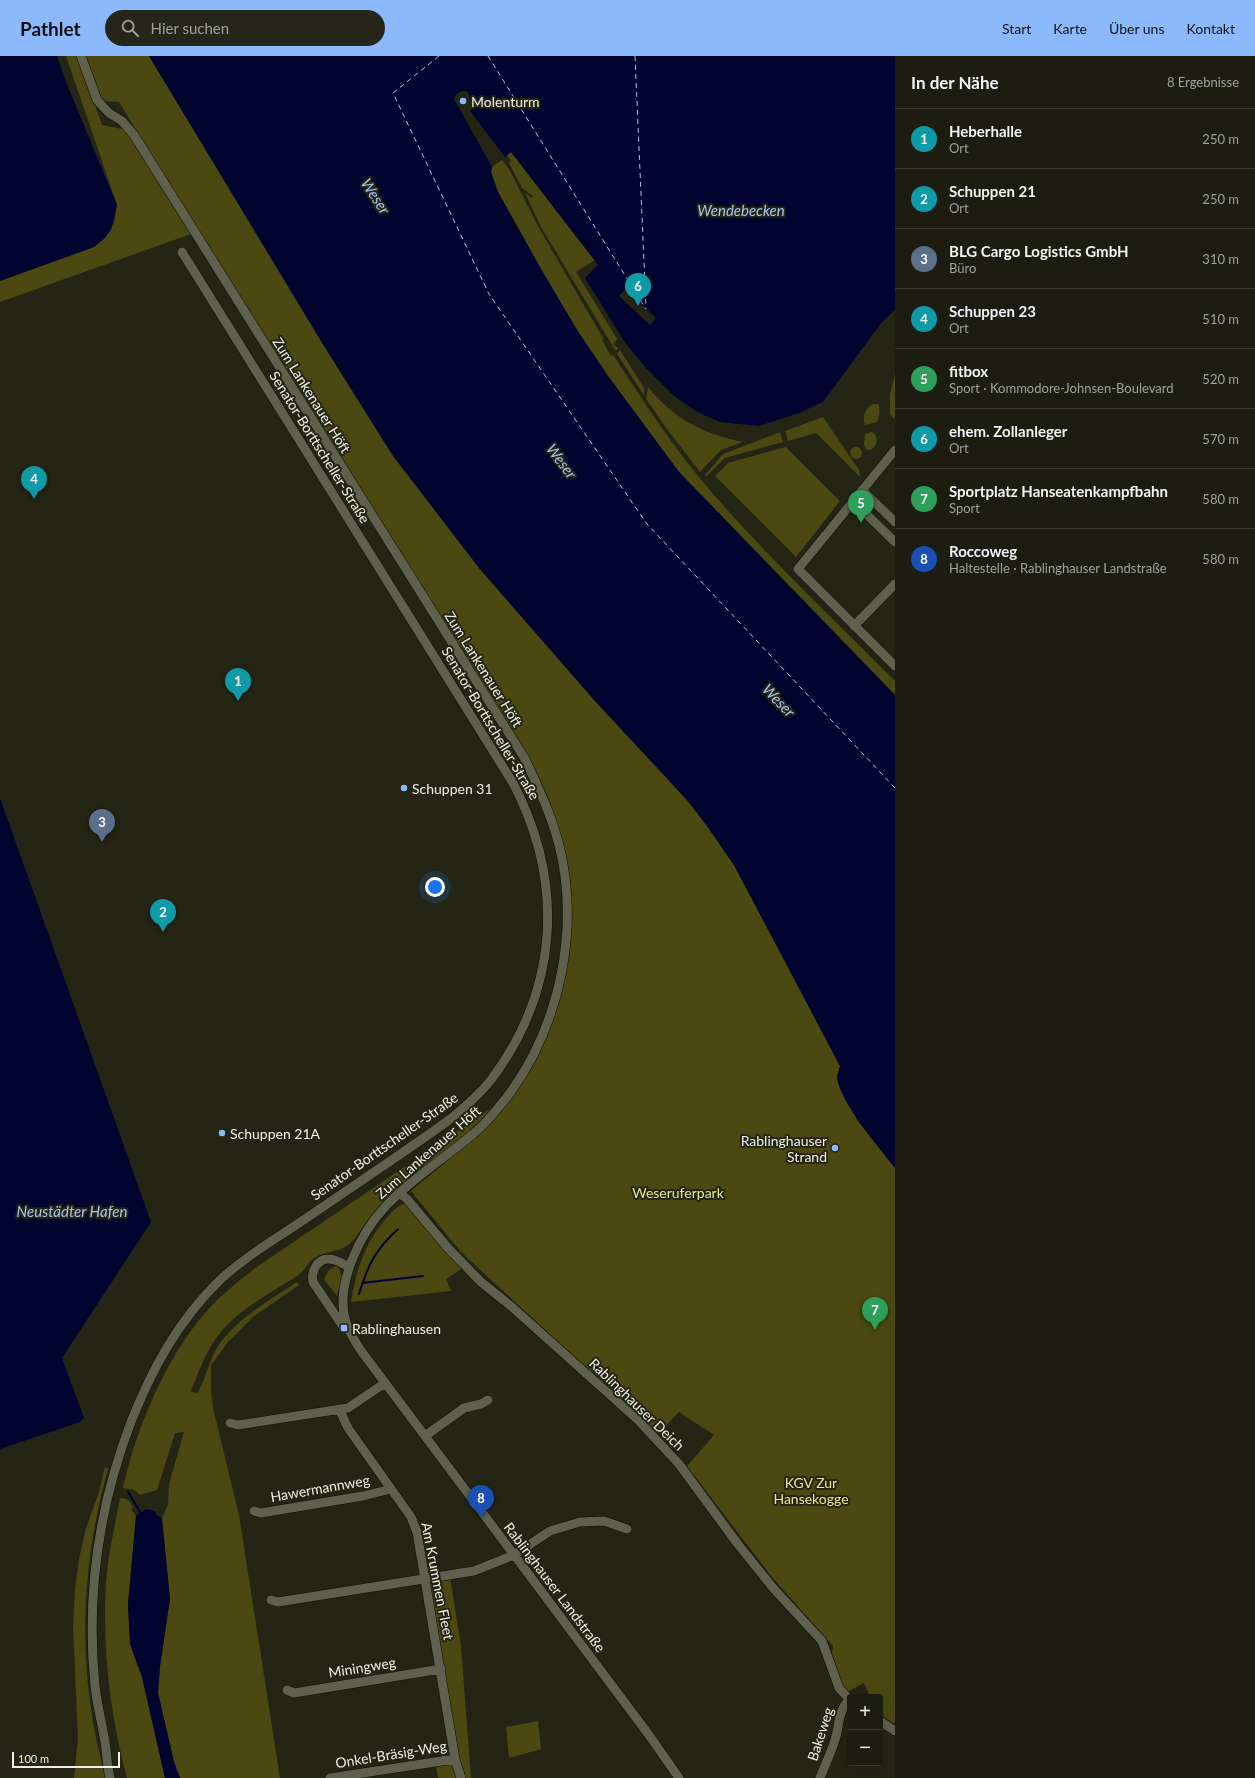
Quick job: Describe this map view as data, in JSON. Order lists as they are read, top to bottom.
{
  "streets": {
    "street": [
      "Zum Lankenauer Höft",
      "Senator-Borttscheller-Straße",
      "Rablinghauser Deich",
      "Hawermannweg",
      "Am Krummen Fleet",
      "Rablinghauser Landstraße",
      "Miningweg",
      "Bakeweg",
      "Onkel-Bräsig-Weg"
    ]
  },
  "crossings": [
    ["Zum Lankenauer Höft", "Rablinghauser Deich"],
    ["Zum Lankenauer Höft", "Rablinghauser Landstraße"],
    ["Hawermannweg", "Am Krummen Fleet"],
    ["Am Krummen Fleet", "Miningweg"],
    ["Am Krummen Fleet", "Onkel-Bräsig-Weg"]
  ],
  "water": ["Weser", "Wendebecken", "Neustädter Hafen"],
  "parks": ["Weseruferpark", "KGV Zur Hansekogge"],
  "places": {
    "other": [
      "Molenturm",
      "Schuppen 31",
      "Schuppen 21A",
      "Rablinghauser Strand"
    ],
    "transit": ["Rablinghausen"]
  },
  "scale_bar": "100 m",
  "page": {
    "header": "Pathlet",
    "search": "Hier suchen",
    "nav": [
      "Start",
      "Karte",
      "Über uns",
      "Kontakt"
    ],
    "heading": ["In der Nähe", "8 Ergebnisse"],
    "list": [
      {
        "mark": "1",
        "name": "Heberhalle",
        "note": "Ort",
        "value": "250 m"
      },
      {
        "mark": "2",
        "name": "Schuppen 21",
        "note": "Ort",
        "value": "250 m"
      },
      {
        "mark": "3",
        "name": "BLG Cargo Logistics GmbH",
        "note": "Büro",
        "value": "310 m"
      },
      {
        "mark": "4",
        "name": "Schuppen 23",
        "note": "Ort",
        "value": "510 m"
      },
      {
        "mark": "5",
        "name": "fitbox",
        "note": "Sport · Kommodore-Johnsen-Boulevard",
        "value": "520 m"
      },
      {
        "mark": "6",
        "name": "ehem. Zollanleger",
        "note": "Ort",
        "value": "570 m"
      },
      {
        "mark": "7",
        "name": "Sportplatz Hanseatenkampfbahn",
        "note": "Sport",
        "value": "580 m"
      },
      {
        "mark": "8",
        "name": "Roccoweg",
        "note": "Haltestelle · Rablinghauser Landstraße",
        "value": "580 m"
      }
    ],
    "pins": [
      "6",
      "4",
      "5",
      "1",
      "3",
      "2",
      "7",
      "8"
    ],
    "map_buttons": ["+", "−"],
    "scale": "100 m"
  }
}
